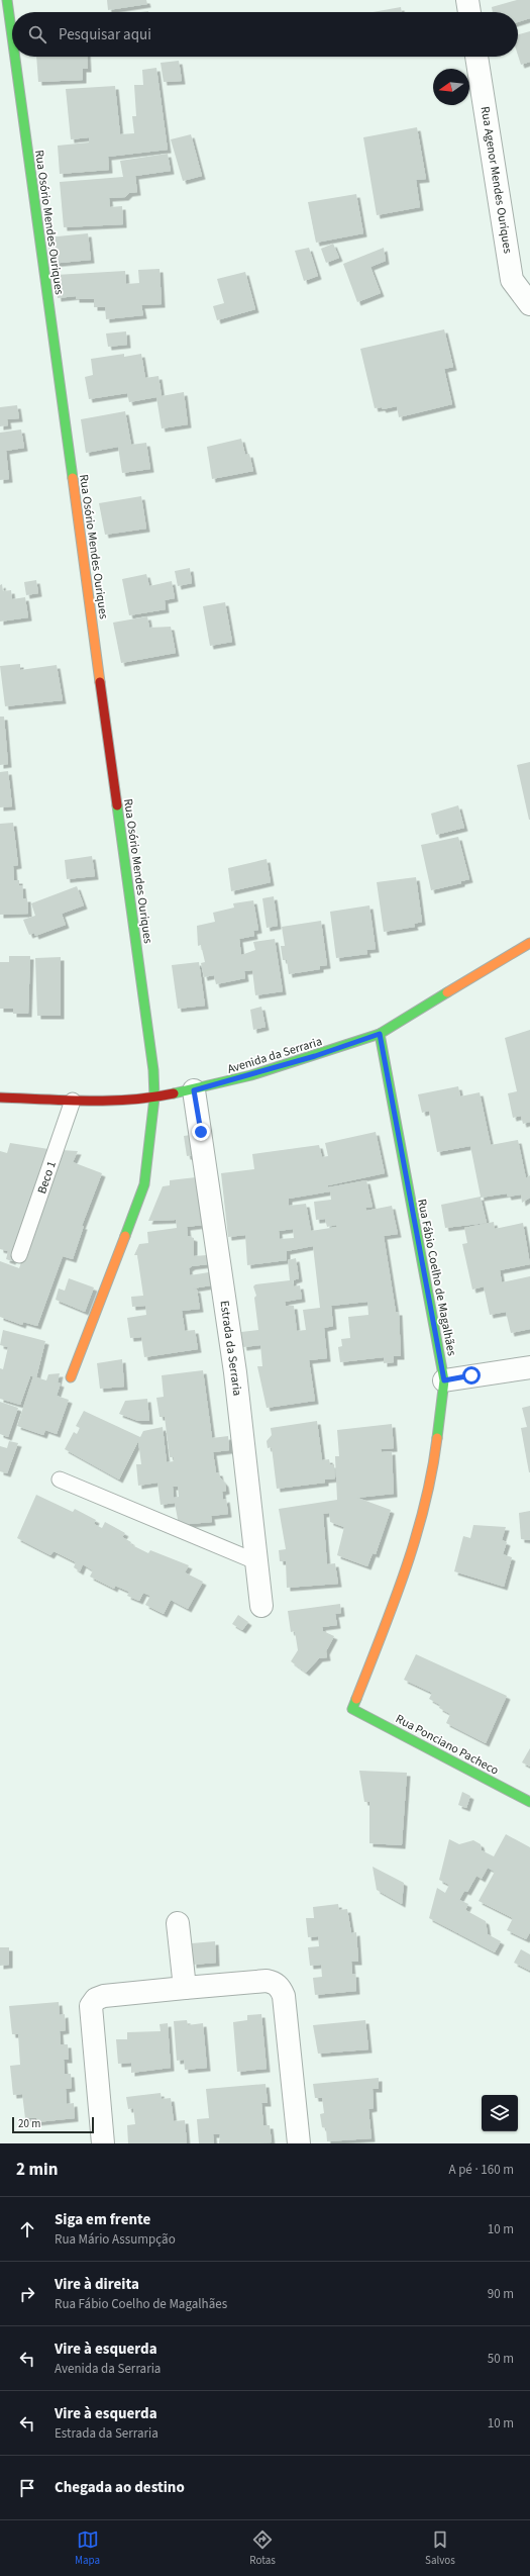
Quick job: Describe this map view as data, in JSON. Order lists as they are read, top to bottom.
{
  "streets": {
    "street": [
      "Rua Agenor Mendes Ouriques",
      "Rua Osório Mendes Ouriques",
      "Avenida da Serraria",
      "Rua Fábio Coelho de Magalhães",
      "Estrada da Serraria",
      "Rua Ponciano Pacheco"
    ],
    "lane": ["Beco 1"]
  },
  "crossings": [
    ["Rua Osório Mendes Ouriques", "Avenida da Serraria"],
    ["Avenida da Serraria", "Beco 1"],
    ["Avenida da Serraria", "Rua Fábio Coelho de Magalhães"],
    ["Avenida da Serraria", "Estrada da Serraria"],
    ["Rua Fábio Coelho de Magalhães", "Rua Ponciano Pacheco"]
  ],
  "scale_bar": "20 m",
  "north": "left",
  "page": {
    "search": "Pesquisar aqui",
    "scale": "20 m",
    "heading": ["2 min", "A pé · 160 m"],
    "list": [
      ["Siga em frente", "Rua Mário Assumpção", "10 m"],
      ["Vire à direita", "Rua Fábio Coelho de Magalhães", "90 m"],
      ["Vire à esquerda", "Avenida da Serraria", "50 m"],
      ["Vire à esquerda", "Estrada da Serraria", "10 m"],
      "Chegada ao destino"
    ],
    "nav": ["Mapa", "Rotas", "Salvos"]
  }
}
